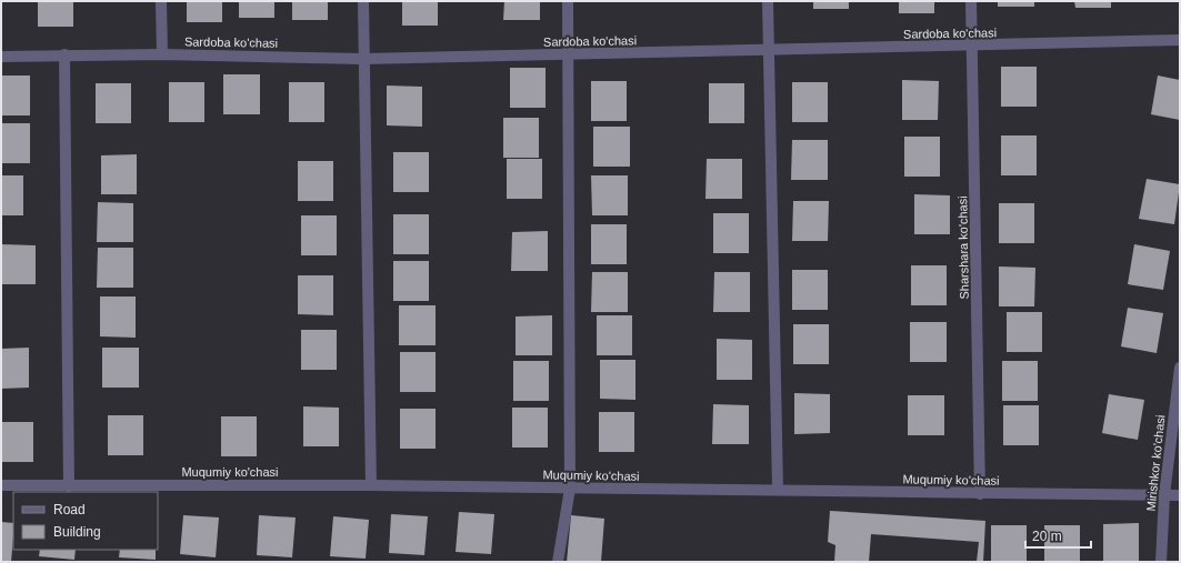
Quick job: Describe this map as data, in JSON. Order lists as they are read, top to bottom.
{
  "streets": {
    "street": [
      "Sardoba ko'chasi",
      "Sharshara ko'chasi",
      "Mirishkor ko'chasi",
      "Muqumiy ko'chasi"
    ]
  },
  "crossings": [
    ["Sardoba ko'chasi", "Sharshara ko'chasi"],
    ["Sharshara ko'chasi", "Muqumiy ko'chasi"],
    ["Mirishkor ko'chasi", "Muqumiy ko'chasi"]
  ],
  "legend": ["Road", "Building"],
  "scale_bar": "20 m"
}
